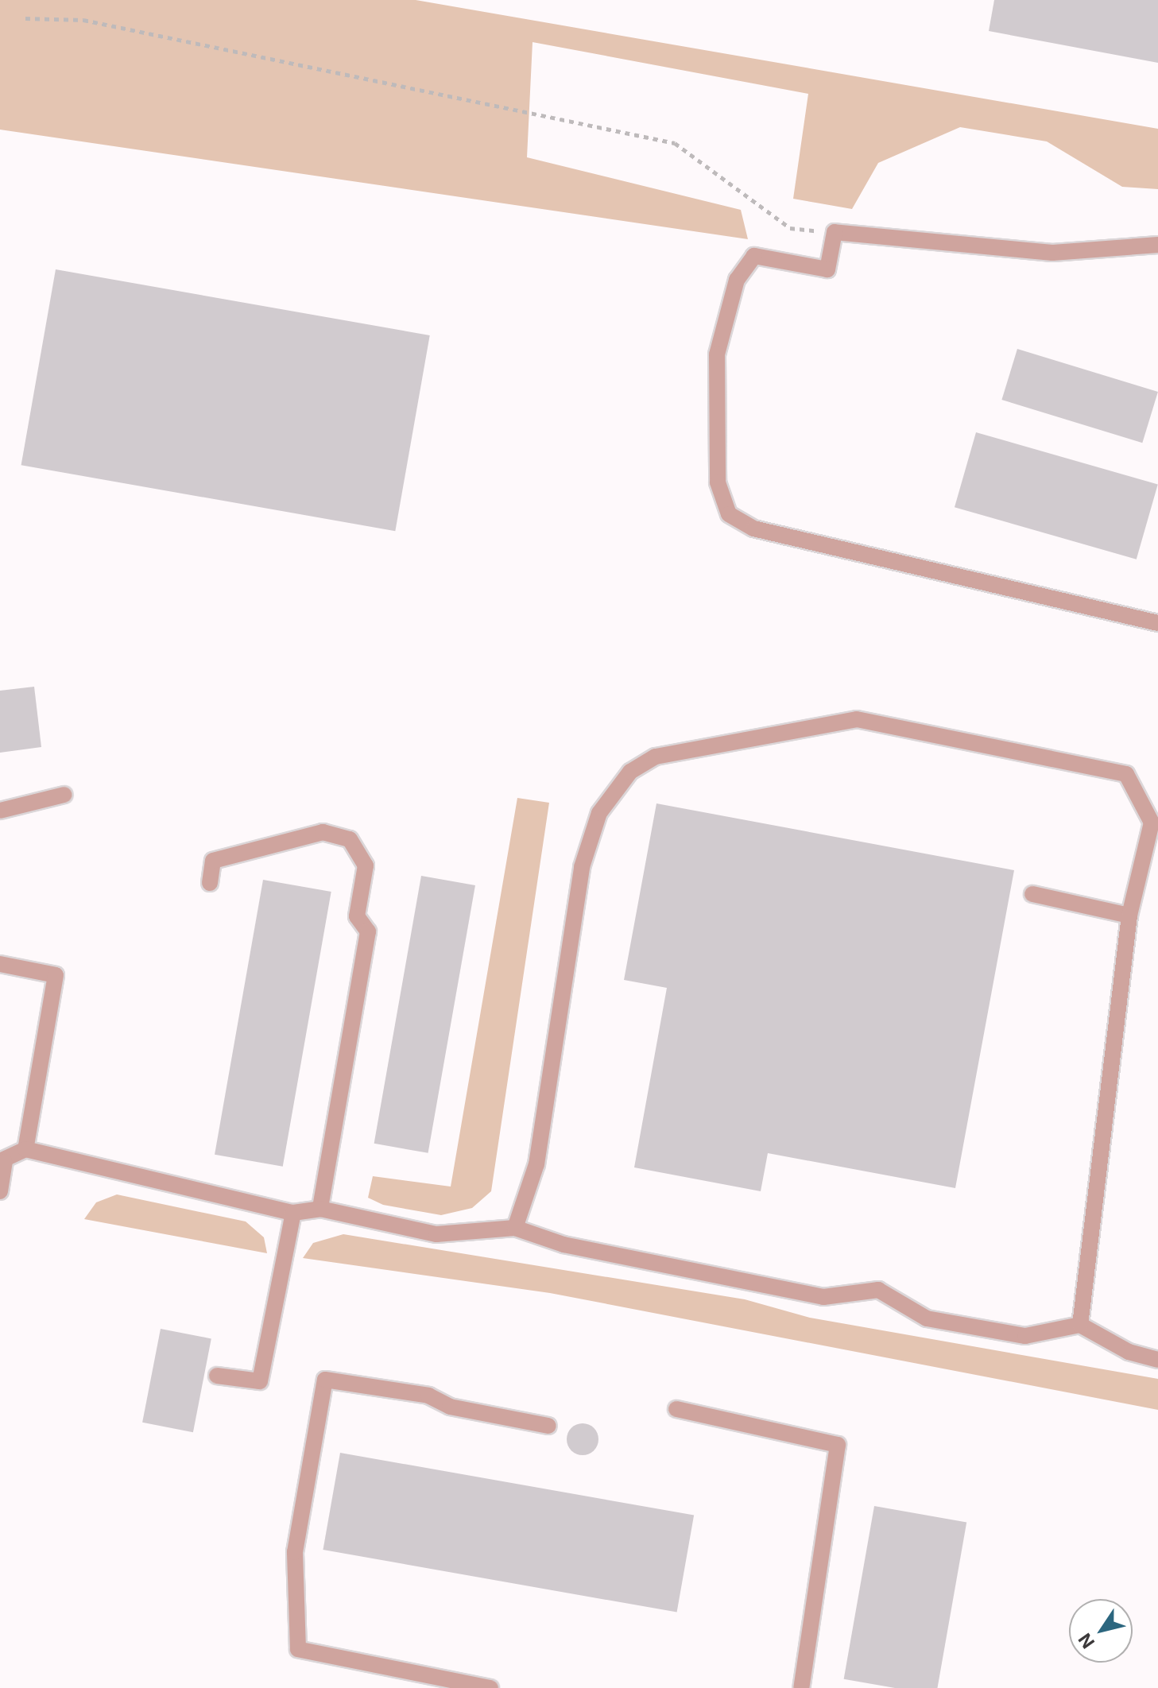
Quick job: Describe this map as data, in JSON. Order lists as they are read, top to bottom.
{
  "north": "bottom left"
}
